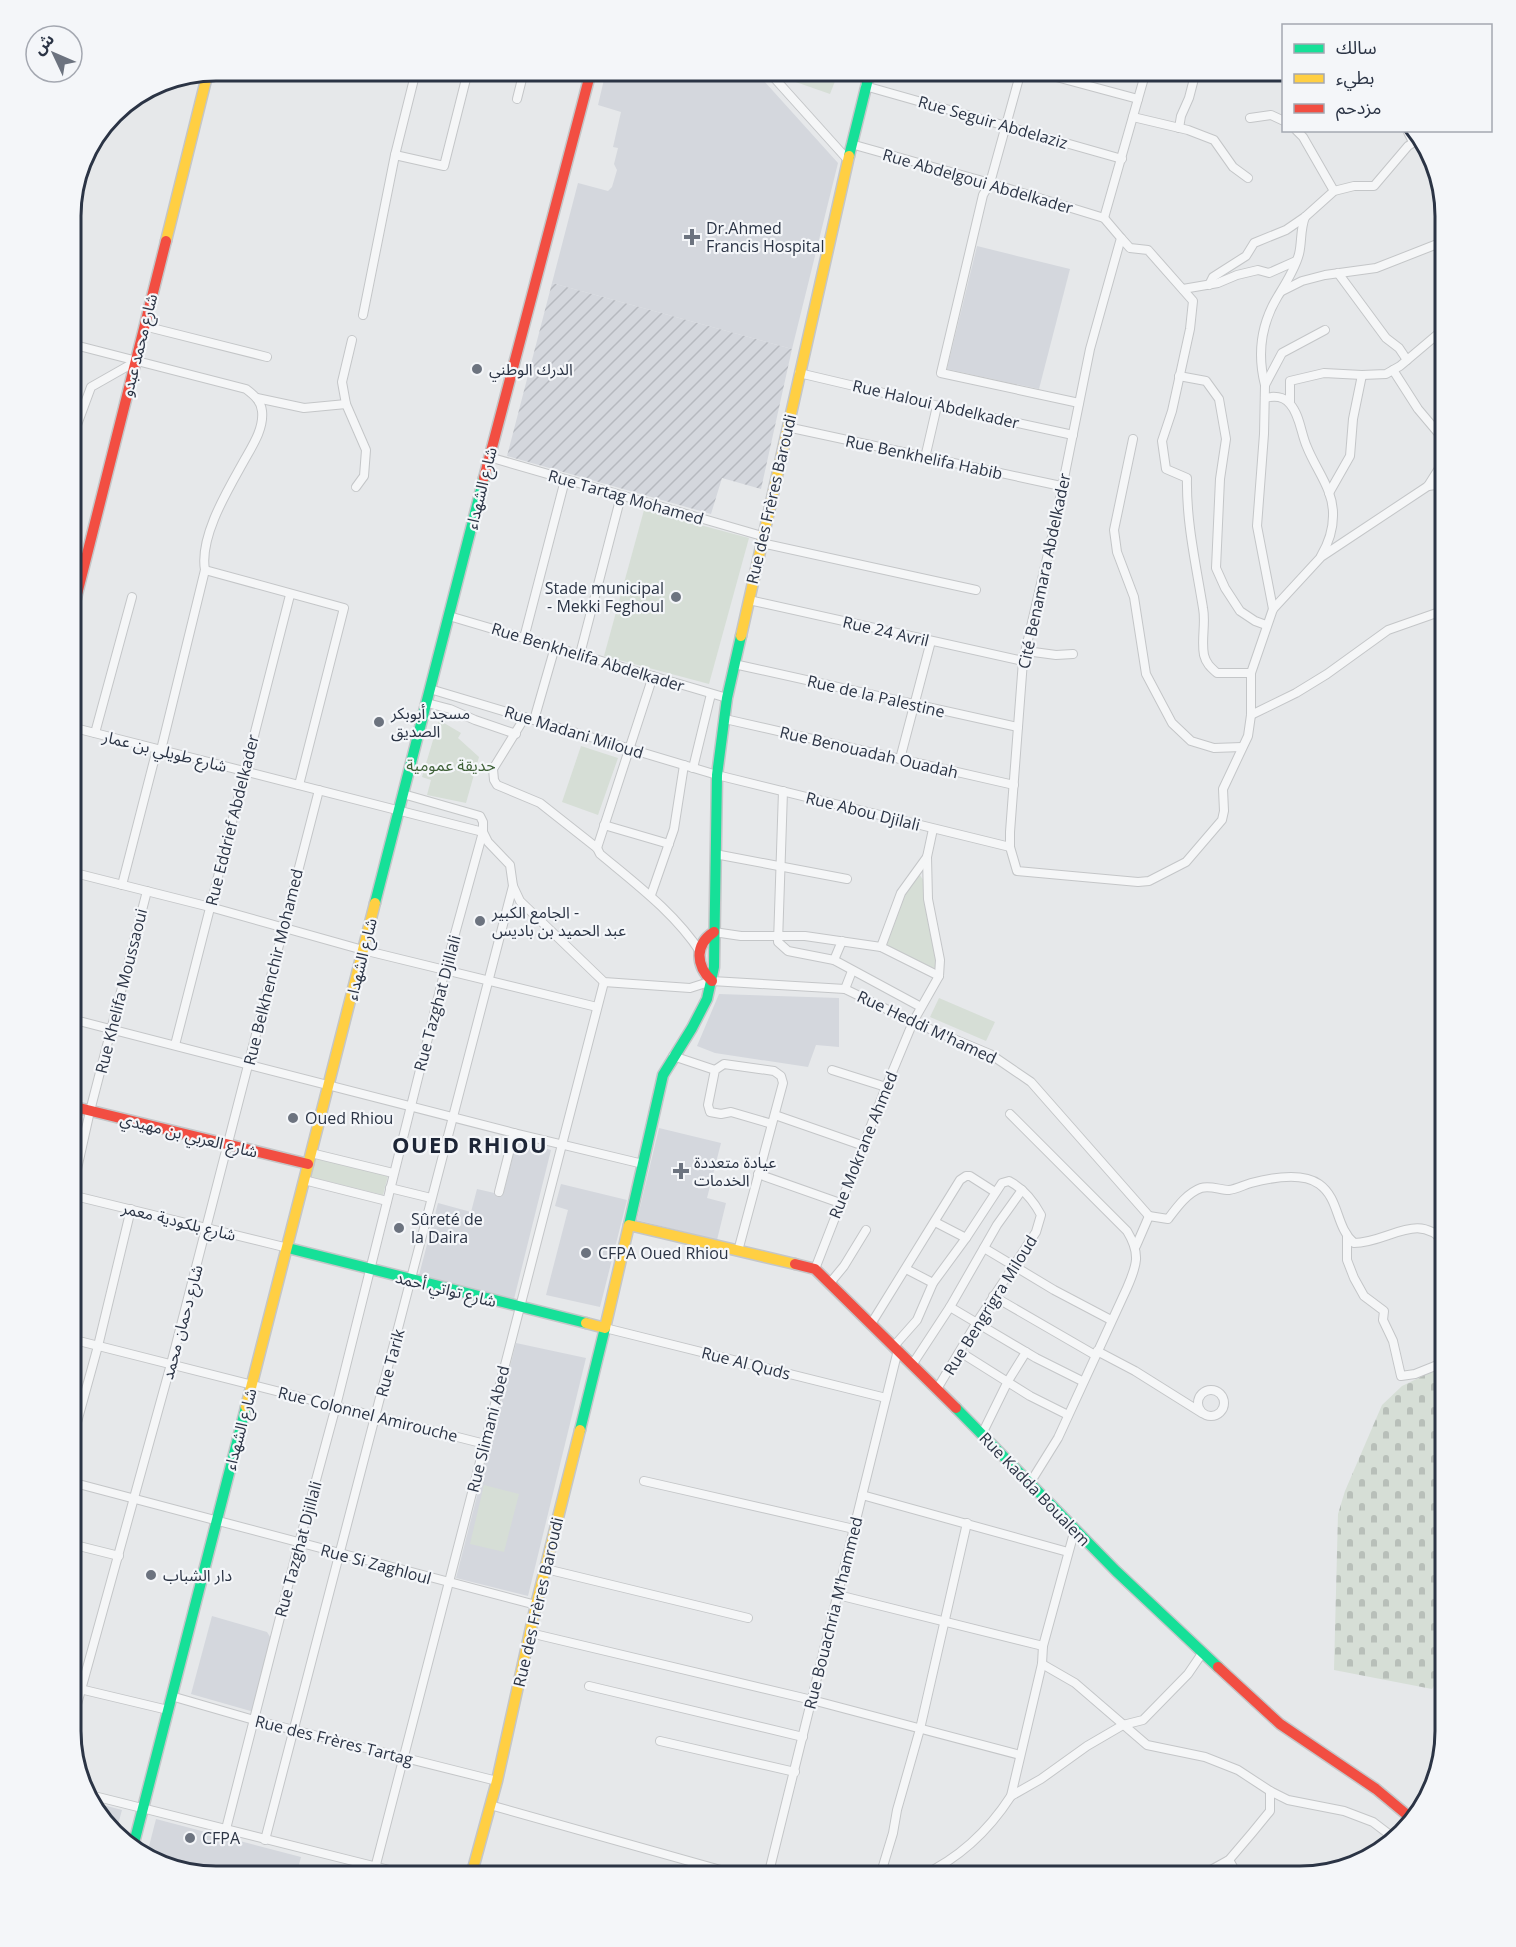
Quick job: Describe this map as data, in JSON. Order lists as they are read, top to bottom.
{
  "streets": {
    "main road": [
      "شارع محمد عبدو",
      "شارع الشهداء",
      "Rue des Frères Baroudi",
      "شارع العربي بن مهيدي",
      "شارع تواتي أحمد",
      "Rue Kadda Boualem"
    ],
    "street": [
      "Rue Seguir Abdelaziz",
      "Rue Abdelgoui Abdelkader",
      "Rue Haloui Abdelkader",
      "Rue Benkhelifa Habib",
      "Rue Tartag Mohamed",
      "Cité Benamara Abdelkader",
      "Rue 24 Avril",
      "Rue Benkhelifa Abdelkader",
      "Rue de la Palestine",
      "Rue Madani Miloud",
      "شارع طويلي بن عمار",
      "Rue Benouadah Ouadah",
      "Rue Abou Djilali",
      "Rue Eddrief Abdelkader",
      "Rue Belkhenchir Mohamed",
      "Rue Khelifa Moussaoui",
      "Rue Tazghat Djillali",
      "Rue Heddi M'hamed",
      "Rue Mokrane Ahmed",
      "شارع بلكودية معمر",
      "Rue Bengrigra Miloud",
      "شارع دحمان محمد",
      "Rue Tarik",
      "Rue Al Quds",
      "Rue Colonnel Amirouche",
      "Rue Slimani Abed",
      "Rue Si Zaghloul",
      "Rue Bouachria M'hammed",
      "Rue des Frères Tartag"
    ]
  },
  "crossings": [
    ["Rue Seguir Abdelaziz", "Rue des Frères Baroudi"],
    ["Rue Abdelgoui Abdelkader", "Rue des Frères Baroudi"],
    ["Rue Haloui Abdelkader", "Rue des Frères Baroudi"],
    ["Rue Haloui Abdelkader", "Cité Benamara Abdelkader"],
    ["Rue Benkhelifa Habib", "Rue des Frères Baroudi"],
    ["Rue Benkhelifa Habib", "Cité Benamara Abdelkader"],
    ["شارع الشهداء", "Rue Tartag Mohamed"],
    ["شارع الشهداء", "Rue Benkhelifa Abdelkader"],
    ["شارع الشهداء", "Rue Madani Miloud"],
    ["شارع الشهداء", "شارع طويلي بن عمار"],
    ["شارع الشهداء", "شارع العربي بن مهيدي"],
    ["شارع الشهداء", "شارع بلكودية معمر"],
    ["شارع الشهداء", "شارع تواتي أحمد"],
    ["شارع الشهداء", "Rue Colonnel Amirouche"],
    ["شارع الشهداء", "Rue Si Zaghloul"],
    ["شارع الشهداء", "Rue des Frères Tartag"],
    ["Rue Tartag Mohamed", "Rue des Frères Baroudi"],
    ["Rue des Frères Baroudi", "Rue 24 Avril"],
    ["Rue des Frères Baroudi", "Rue Benkhelifa Abdelkader"],
    ["Rue des Frères Baroudi", "Rue de la Palestine"],
    ["Rue des Frères Baroudi", "Rue Madani Miloud"],
    ["Rue des Frères Baroudi", "Rue Benouadah Ouadah"],
    ["Rue des Frères Baroudi", "Rue Abou Djilali"],
    ["Rue des Frères Baroudi", "Rue Heddi M'hamed"],
    ["Rue des Frères Baroudi", "شارع تواتي أحمد"],
    ["Rue des Frères Baroudi", "Rue Al Quds"],
    ["Rue des Frères Baroudi", "Rue Kadda Boualem"],
    ["Rue des Frères Baroudi", "Rue Si Zaghloul"],
    ["Rue des Frères Baroudi", "Rue des Frères Tartag"],
    ["Cité Benamara Abdelkader", "Rue 24 Avril"],
    ["Cité Benamara Abdelkader", "Rue de la Palestine"],
    ["Cité Benamara Abdelkader", "Rue Benouadah Ouadah"],
    ["Cité Benamara Abdelkader", "Rue Abou Djilali"],
    ["Rue Madani Miloud", "Rue Abou Djilali"],
    ["شارع طويلي بن عمار", "Rue Eddrief Abdelkader"],
    ["شارع طويلي بن عمار", "Rue Belkhenchir Mohamed"],
    ["شارع طويلي بن عمار", "Rue Khelifa Moussaoui"],
    ["شارع طويلي بن عمار", "Rue Tazghat Djillali"],
    ["Rue Belkhenchir Mohamed", "شارع العربي بن مهيدي"],
    ["Rue Belkhenchir Mohamed", "شارع دحمان محمد"],
    ["Rue Khelifa Moussaoui", "شارع العربي بن مهيدي"],
    ["Rue Tazghat Djillali", "شارع تواتي أحمد"],
    ["Rue Tazghat Djillali", "Rue Colonnel Amirouche"],
    ["Rue Tazghat Djillali", "Rue Si Zaghloul"],
    ["Rue Tazghat Djillali", "Rue des Frères Tartag"],
    ["Rue Heddi M'hamed", "Rue Mokrane Ahmed"],
    ["Rue Heddi M'hamed", "Rue Slimani Abed"],
    ["شارع العربي بن مهيدي", "شارع دحمان محمد"],
    ["Rue Mokrane Ahmed", "Rue Kadda Boualem"],
    ["شارع بلكودية معمر", "شارع تواتي أحمد"],
    ["شارع بلكودية معمر", "شارع دحمان محمد"],
    ["شارع تواتي أحمد", "Rue Tarik"],
    ["شارع تواتي أحمد", "Rue Al Quds"],
    ["شارع تواتي أحمد", "Rue Slimani Abed"],
    ["Rue Bengrigra Miloud", "Rue Kadda Boualem"],
    ["شارع دحمان محمد", "Rue Colonnel Amirouche"],
    ["شارع دحمان محمد", "Rue Si Zaghloul"],
    ["Rue Tarik", "Rue Colonnel Amirouche"],
    ["Rue Tarik", "Rue Si Zaghloul"],
    ["Rue Tarik", "Rue des Frères Tartag"],
    ["Rue Al Quds", "Rue Bouachria M'hammed"],
    ["Rue Colonnel Amirouche", "Rue Slimani Abed"],
    ["Rue Slimani Abed", "Rue Si Zaghloul"],
    ["Rue Slimani Abed", "Rue des Frères Tartag"],
    ["Rue Kadda Boualem", "Rue Bouachria M'hammed"]
  ],
  "districts": ["OUED RHIOU"],
  "parks": ["حديقة عمومية"],
  "places": {
    "health": ["Dr.Ahmed Francis Hospital", "عيادة متعددة الخدمات"],
    "other": [
      "الدرك الوطني",
      "Stade municipal - Mekki Feghoul",
      "مسجد أبوبكر الصديق",
      "الجامع الكبير - عبد الحميد بن باديس",
      "Oued Rhiou",
      "Sûreté de la Daira",
      "CFPA Oued Rhiou",
      "دار الشباب",
      "CFPA"
    ]
  },
  "legend": ["سالك", "بطيء", "مزدحم"],
  "north": "top left"
}
